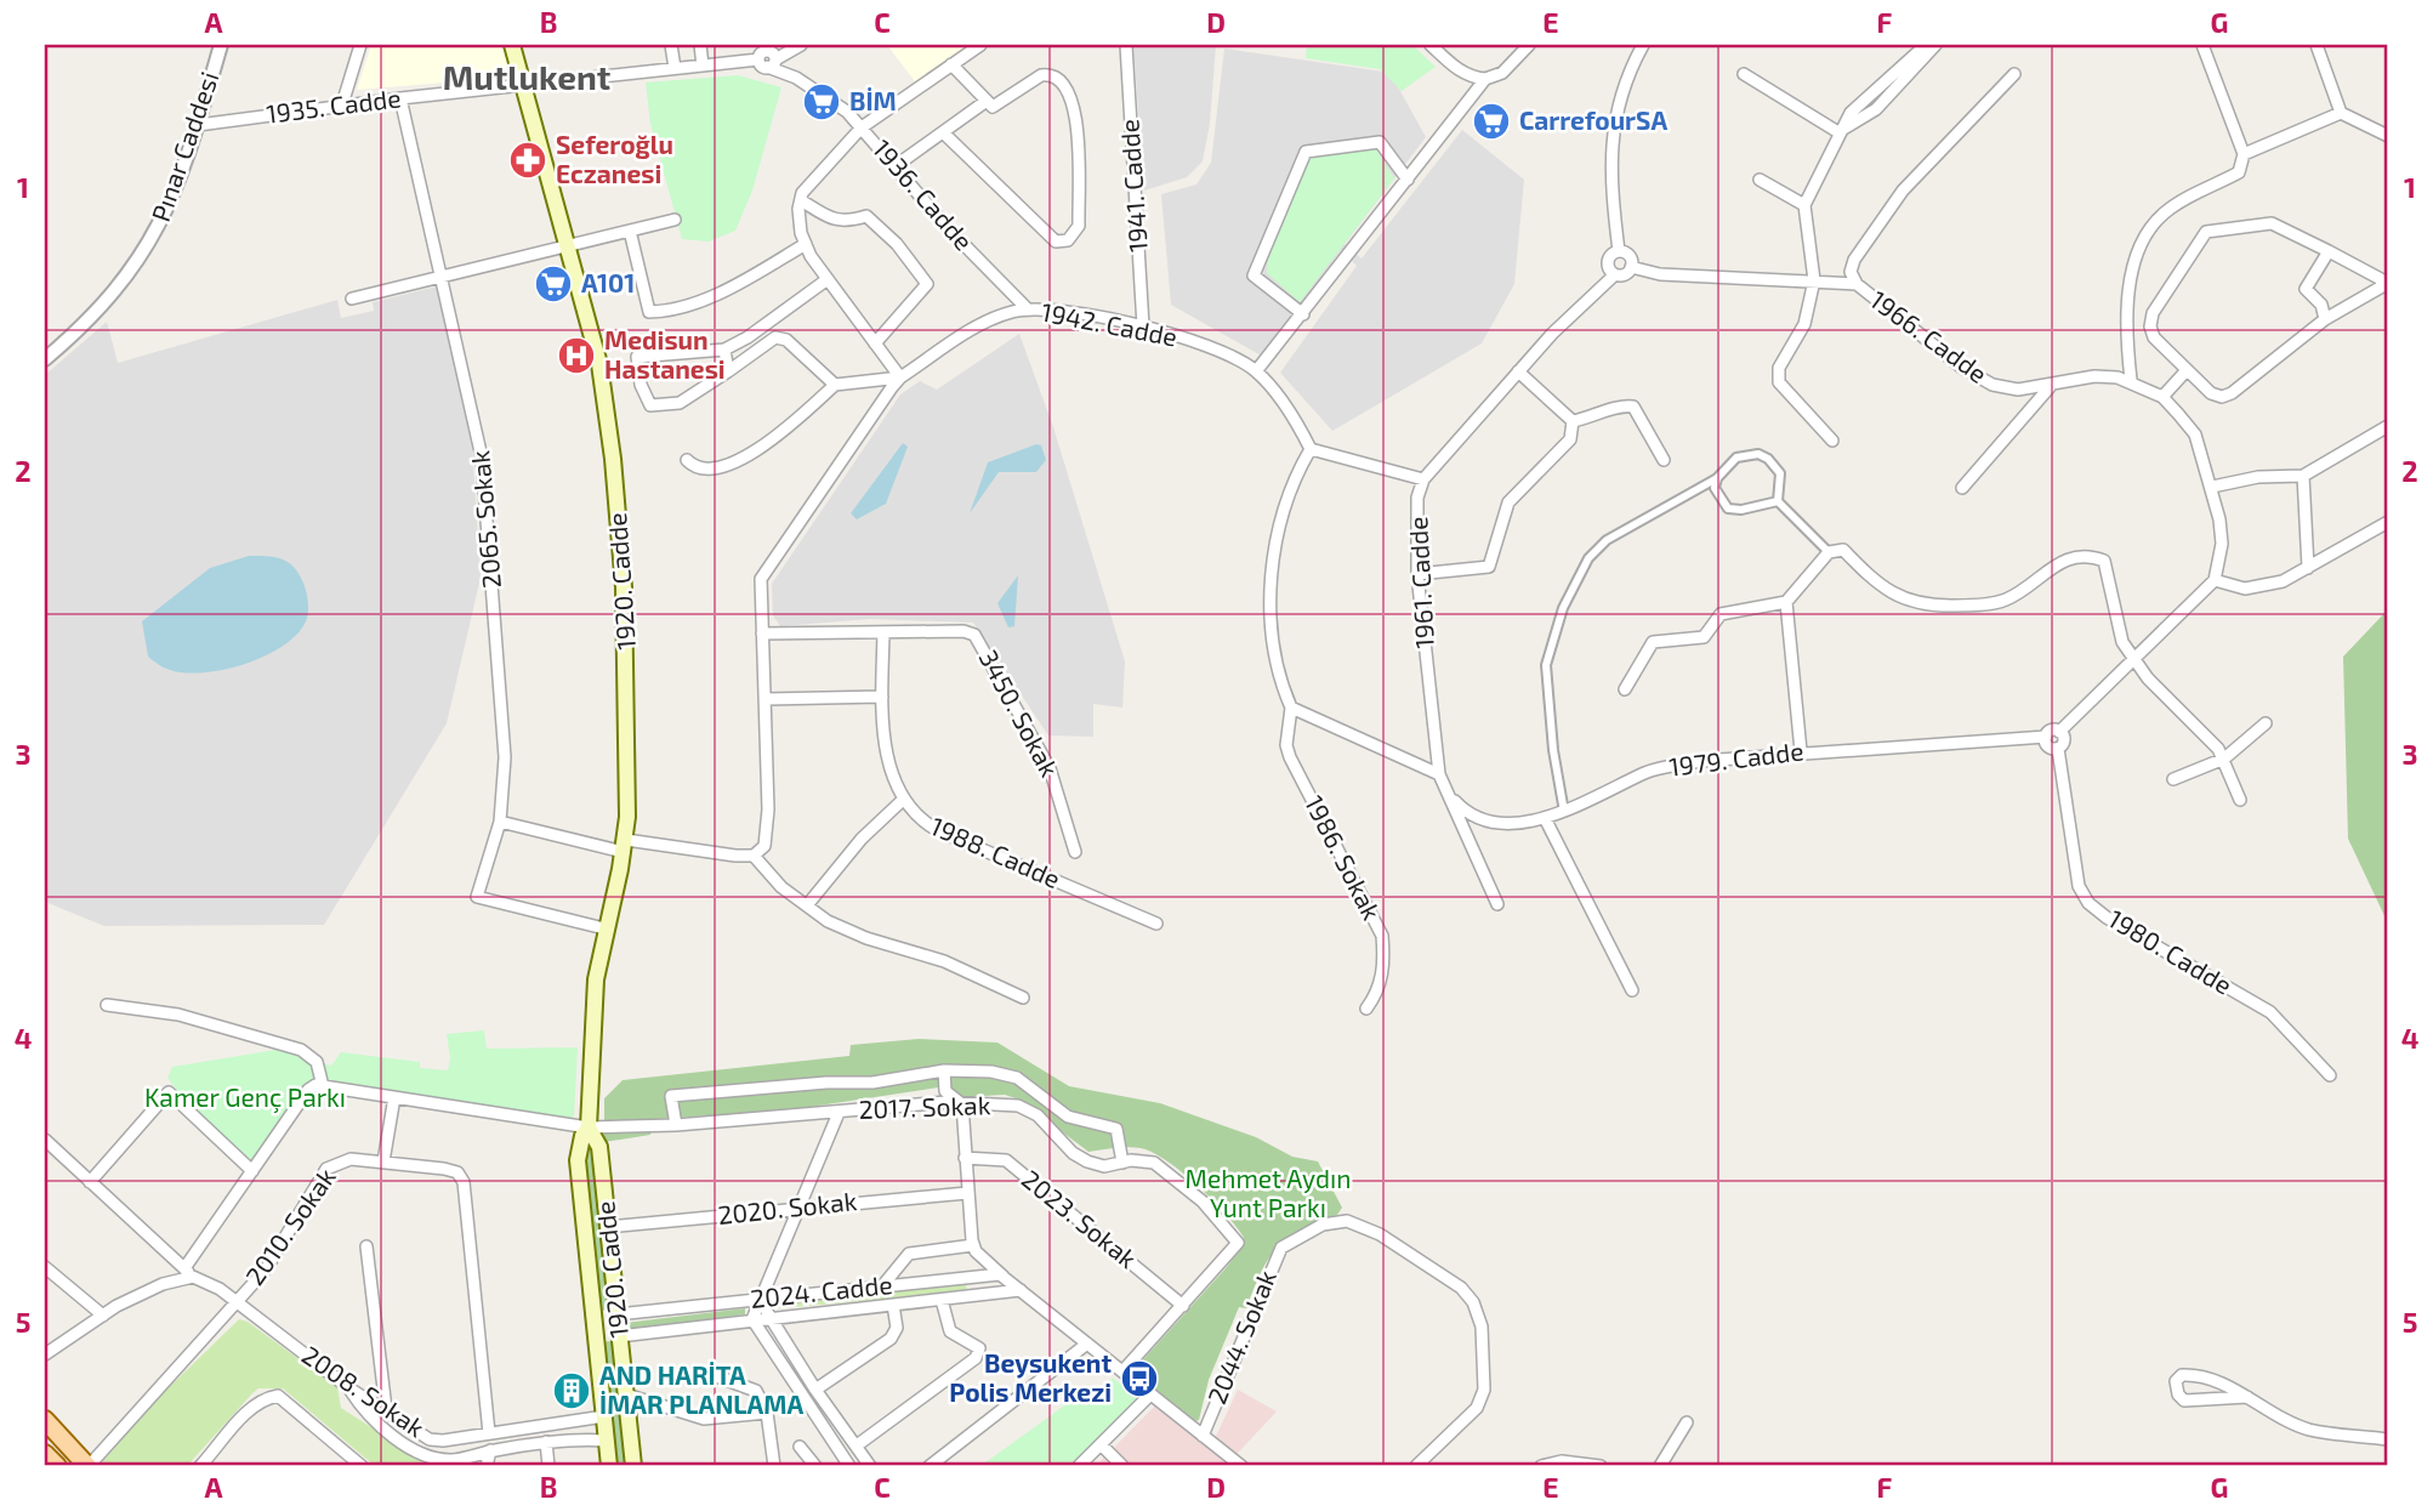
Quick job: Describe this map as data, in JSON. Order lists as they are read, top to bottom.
{
  "streets": {
    "main road": ["1920. Cadde"],
    "street": [
      "1935. Cadde",
      "Pınar Caddesi",
      "1941. Cadde",
      "1936. Cadde",
      "1942. Cadde",
      "1966. Cadde",
      "2065. Sokak",
      "1961. Cadde",
      "3450. Sokak",
      "1979. Cadde",
      "1988. Cadde",
      "1986. Sokak",
      "1980. Cadde",
      "2017. Sokak",
      "2020. Sokak",
      "2023. Sokak",
      "2010. Sokak",
      "2024. Cadde",
      "2044. Sokak",
      "2008. Sokak"
    ]
  },
  "crossings": [
    ["1935. Cadde", "Pınar Caddesi"],
    ["1935. Cadde", "2065. Sokak"],
    ["1935. Cadde", "1920. Cadde"],
    ["1941. Cadde", "1942. Cadde"],
    ["1936. Cadde", "1942. Cadde"],
    ["1942. Cadde", "3450. Sokak"],
    ["1966. Cadde", "1961. Cadde"],
    ["2065. Sokak", "1920. Cadde"],
    ["1920. Cadde", "2017. Sokak"],
    ["1920. Cadde", "2020. Sokak"],
    ["1920. Cadde", "2024. Cadde"],
    ["1920. Cadde", "2008. Sokak"],
    ["1961. Cadde", "1979. Cadde"],
    ["3450. Sokak", "1988. Cadde"],
    ["1979. Cadde", "1980. Cadde"],
    ["2017. Sokak", "2023. Sokak"],
    ["2010. Sokak", "2008. Sokak"]
  ],
  "districts": ["Mutlukent"],
  "parks": ["Kamer Genç Parkı", "Mehmet Aydın Yunt Parkı"],
  "places": {
    "supermarket": ["BİM", "CarrefourSA", "A101"],
    "pharmacy": ["Seferoğlu Eczanesi"],
    "hospital": ["Medisun Hastanesi"],
    "bus stop": ["Beysukent Polis Merkezi"],
    "building": ["AND HARİTA İMAR PLANLAMA"]
  },
  "grid": {
    "columns": [
      "A",
      "B",
      "C",
      "D",
      "E",
      "F",
      "G"
    ],
    "rows": [
      "1",
      "2",
      "3",
      "4",
      "5"
    ]
  }
}
